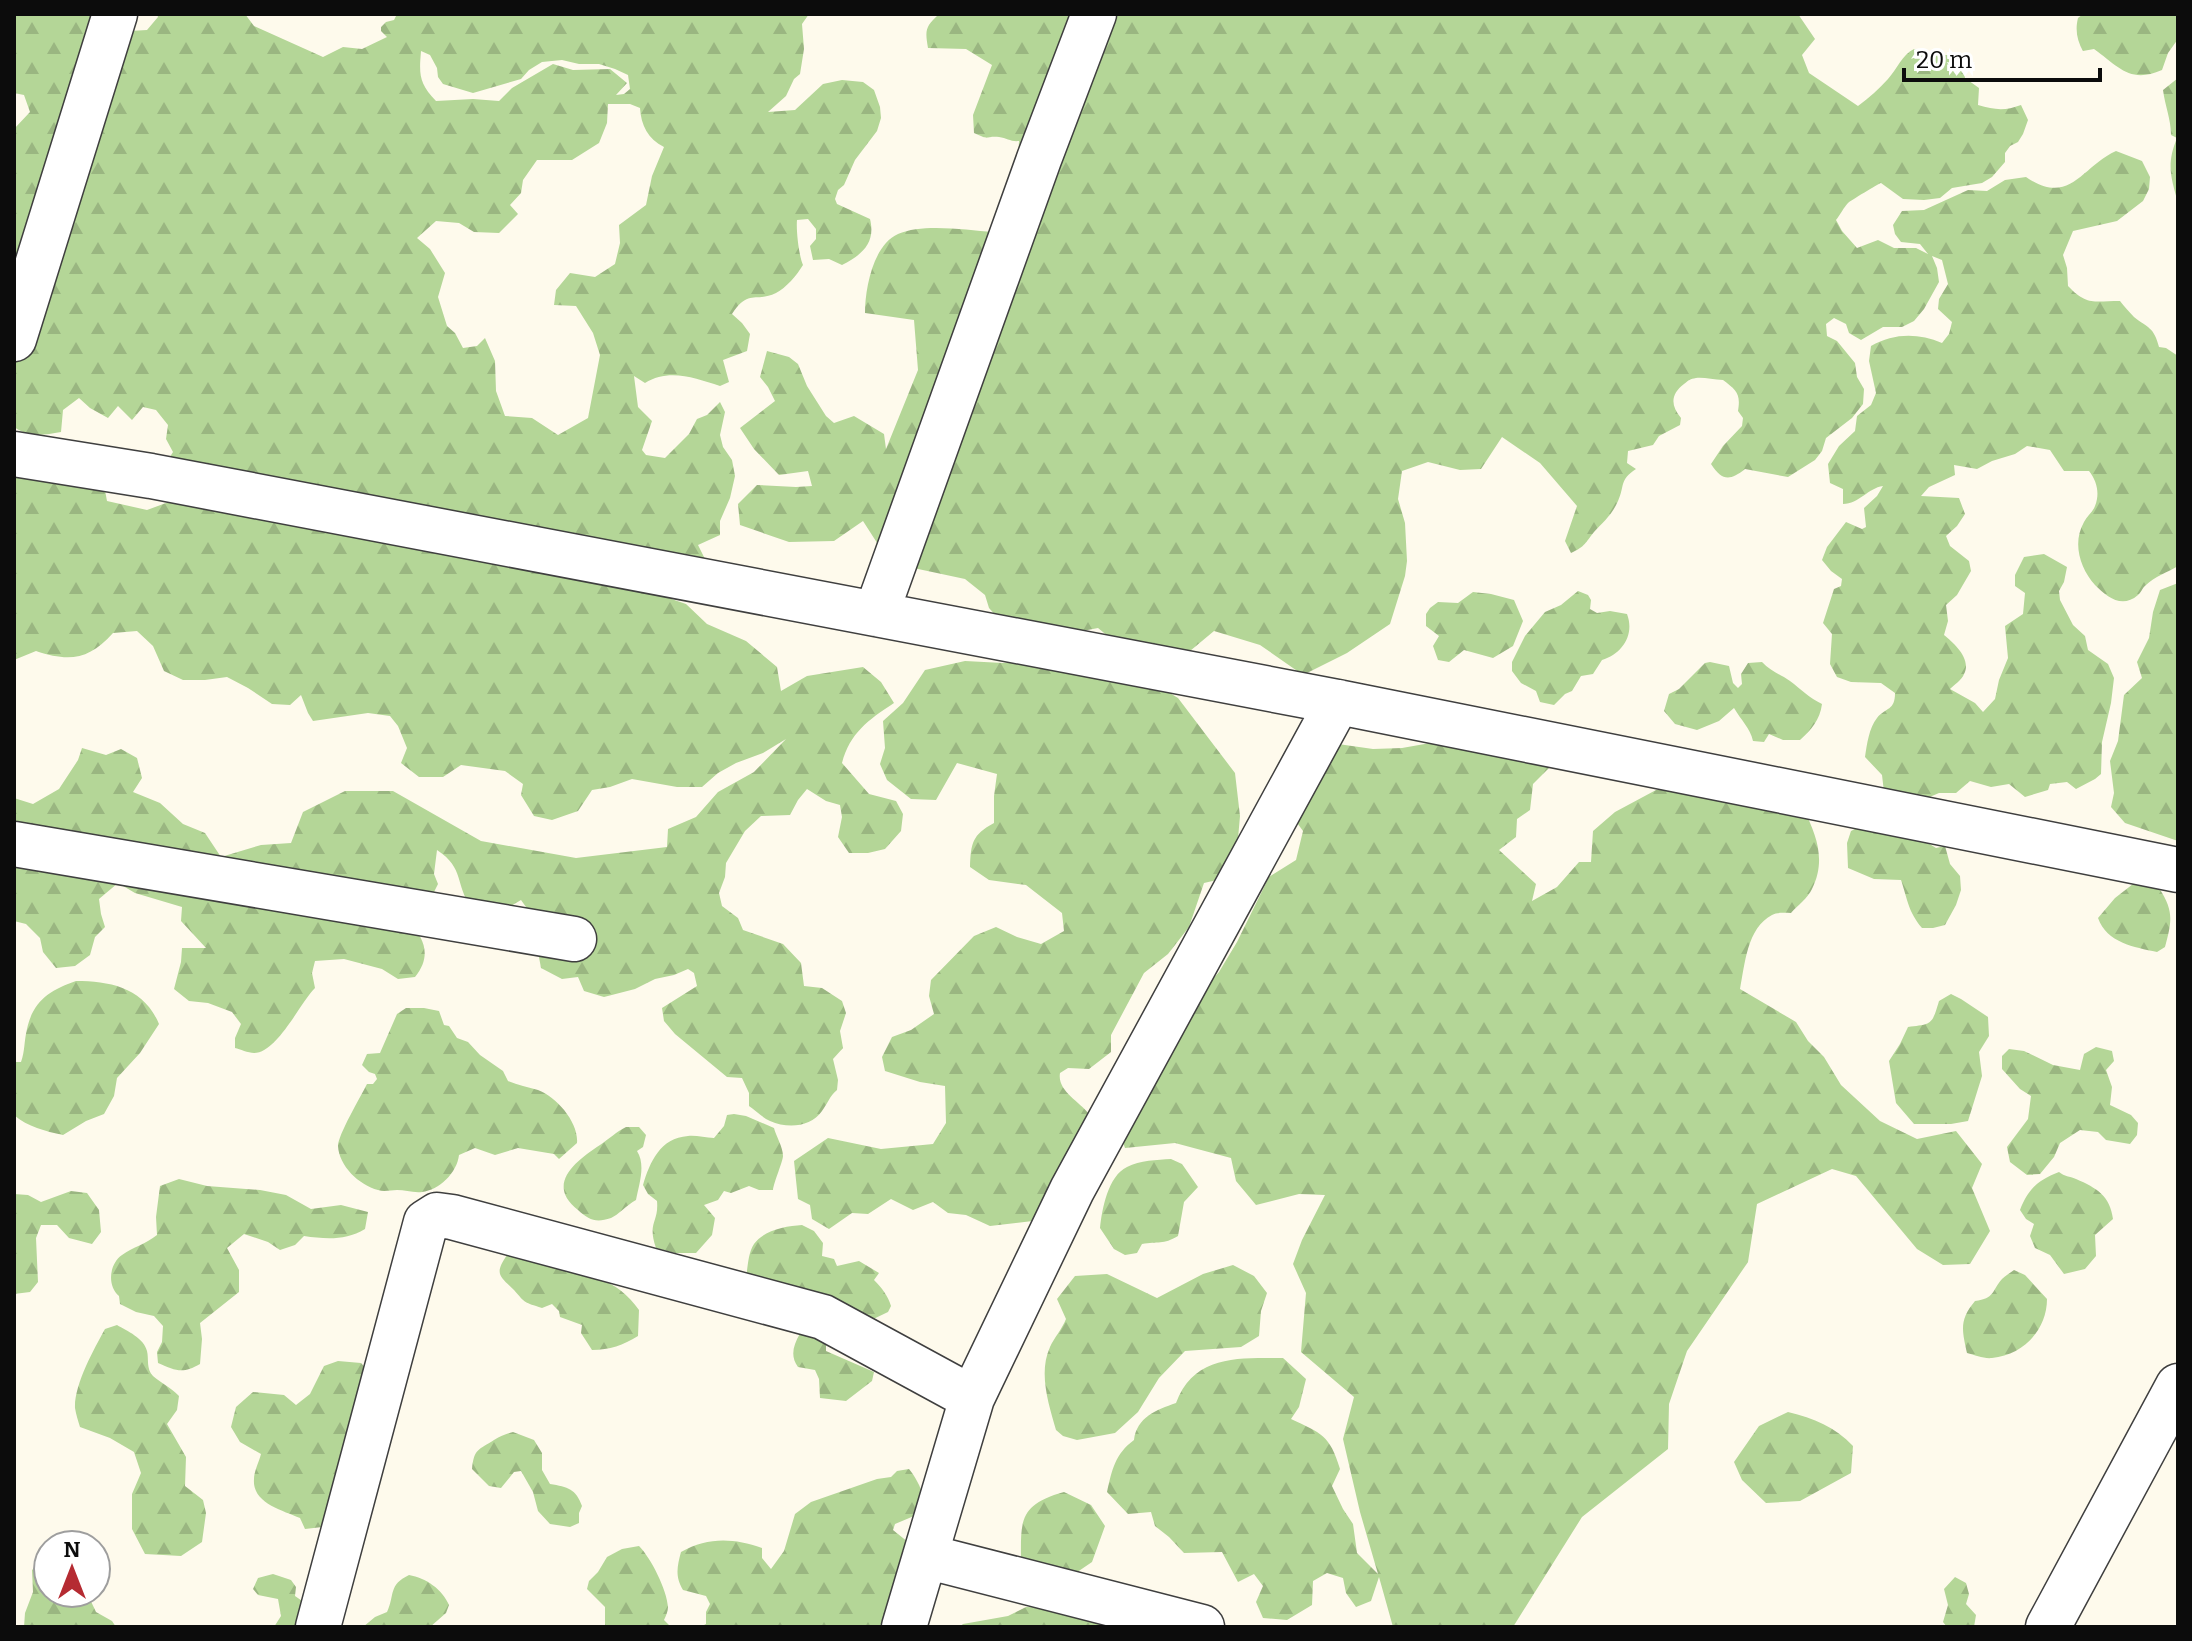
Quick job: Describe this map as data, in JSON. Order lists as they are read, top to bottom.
{
  "scale_bar": "20 m",
  "north": "top"
}
